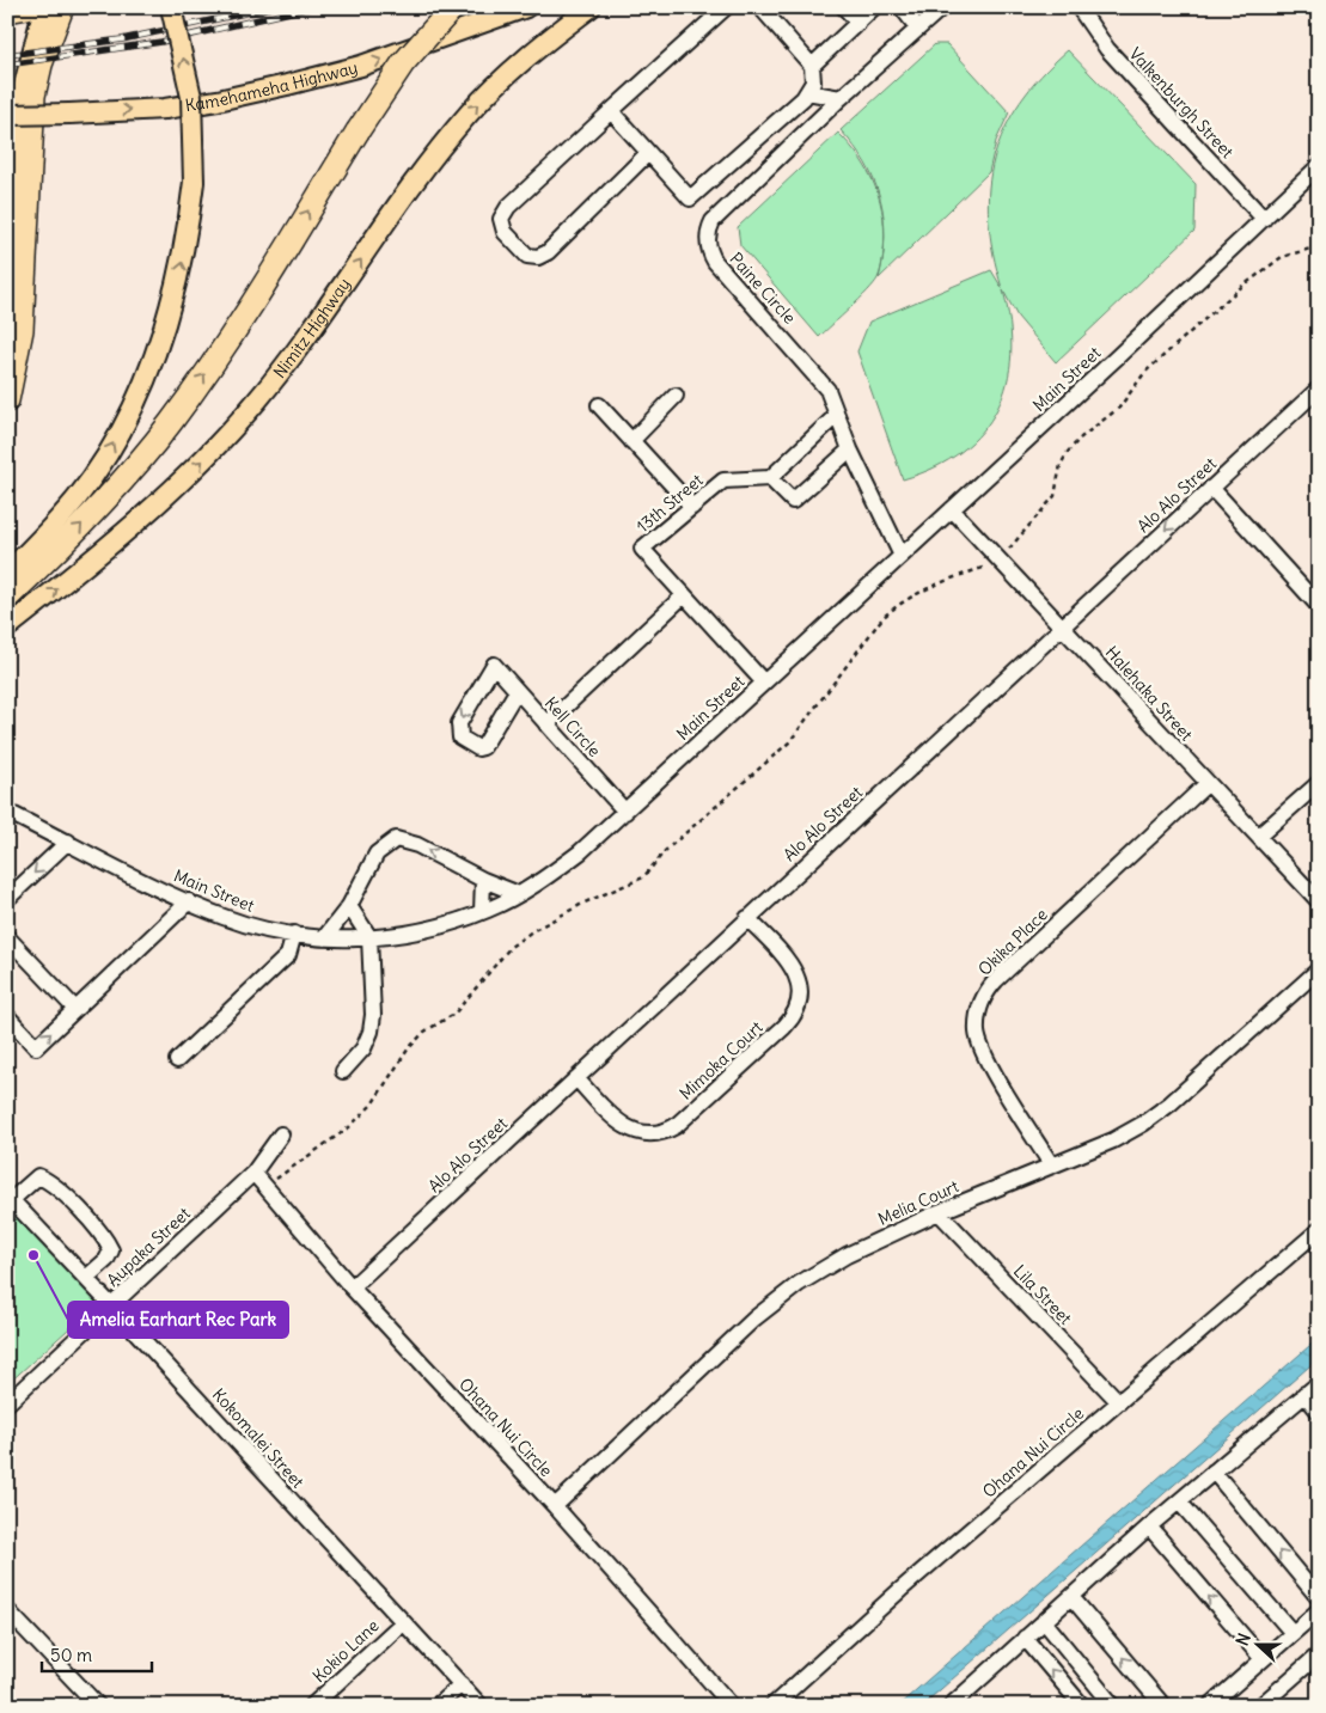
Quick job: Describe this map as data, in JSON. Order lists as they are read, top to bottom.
{
  "streets": {
    "main road": ["Kamehameha Highway", "Nimitz Highway"],
    "street": [
      "Valkenburgh Street",
      "Paine Circle",
      "Main Street",
      "Alo Alo Street",
      "13th Street",
      "Halehaka Street",
      "Kell Circle",
      "Okika Place",
      "Mimoka Court",
      "Melia Court",
      "Aupaka Street",
      "Lila Street",
      "Ohana Nui Circle",
      "Kokomalei Street",
      "Kokio Lane"
    ]
  },
  "crossings": [
    ["Valkenburgh Street", "Main Street"],
    ["Paine Circle", "Main Street"],
    ["Main Street", "Halehaka Street"],
    ["Main Street", "Kell Circle"],
    ["Alo Alo Street", "Halehaka Street"],
    ["Alo Alo Street", "Mimoka Court"],
    ["Alo Alo Street", "Ohana Nui Circle"],
    ["Halehaka Street", "Okika Place"],
    ["Okika Place", "Melia Court"],
    ["Melia Court", "Lila Street"],
    ["Melia Court", "Ohana Nui Circle"],
    ["Aupaka Street", "Ohana Nui Circle"],
    ["Aupaka Street", "Kokomalei Street"],
    ["Lila Street", "Ohana Nui Circle"],
    ["Kokomalei Street", "Kokio Lane"]
  ],
  "one_way": ["Kamehameha Highway", "Nimitz Highway"],
  "places": ["Amelia Earhart Rec Park"],
  "scale_bar": "50 m",
  "north": "left"
}
